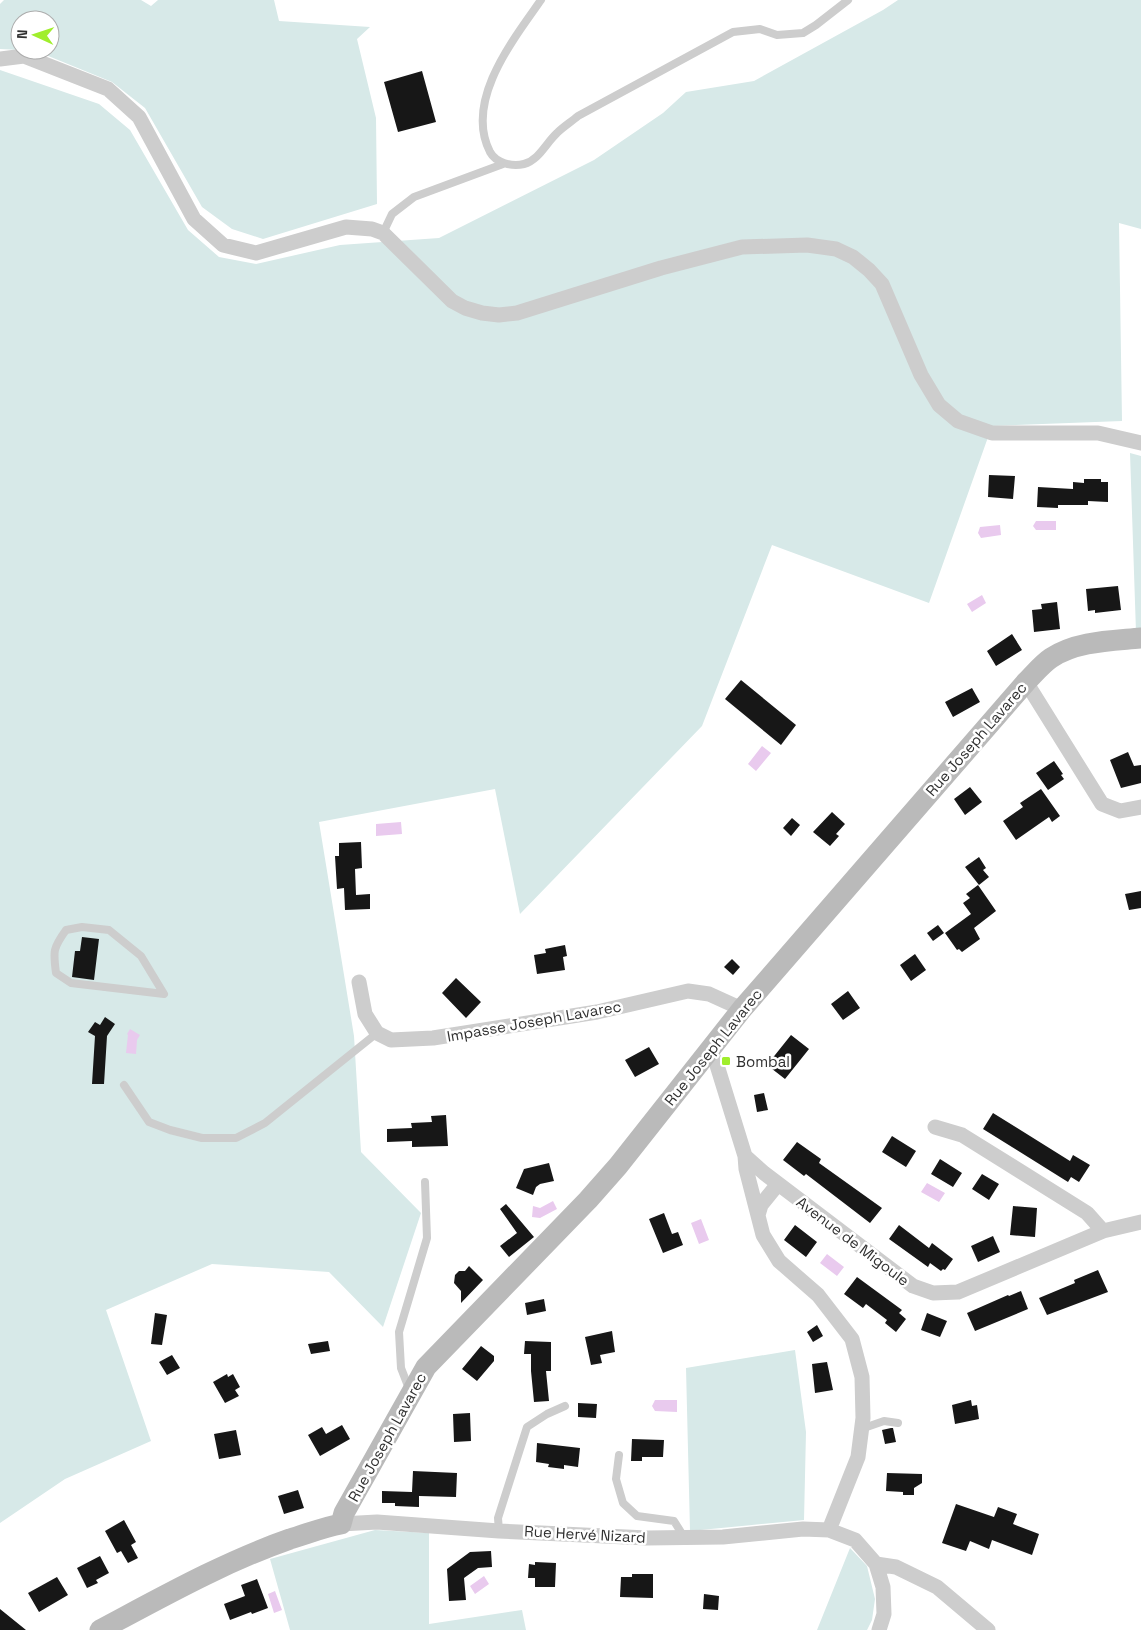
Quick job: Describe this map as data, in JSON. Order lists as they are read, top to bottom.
{
  "streets": {
    "street": [
      "Rue Joseph Lavarec",
      "Impasse Joseph Lavarec",
      "Avenue de Migoule",
      "Rue Hervé Nizard"
    ]
  },
  "crossings": [
    ["Rue Joseph Lavarec", "Impasse Joseph Lavarec"],
    ["Rue Joseph Lavarec", "Rue Hervé Nizard"]
  ],
  "places": {
    "transit": ["Bombal"]
  },
  "north": "left"
}
